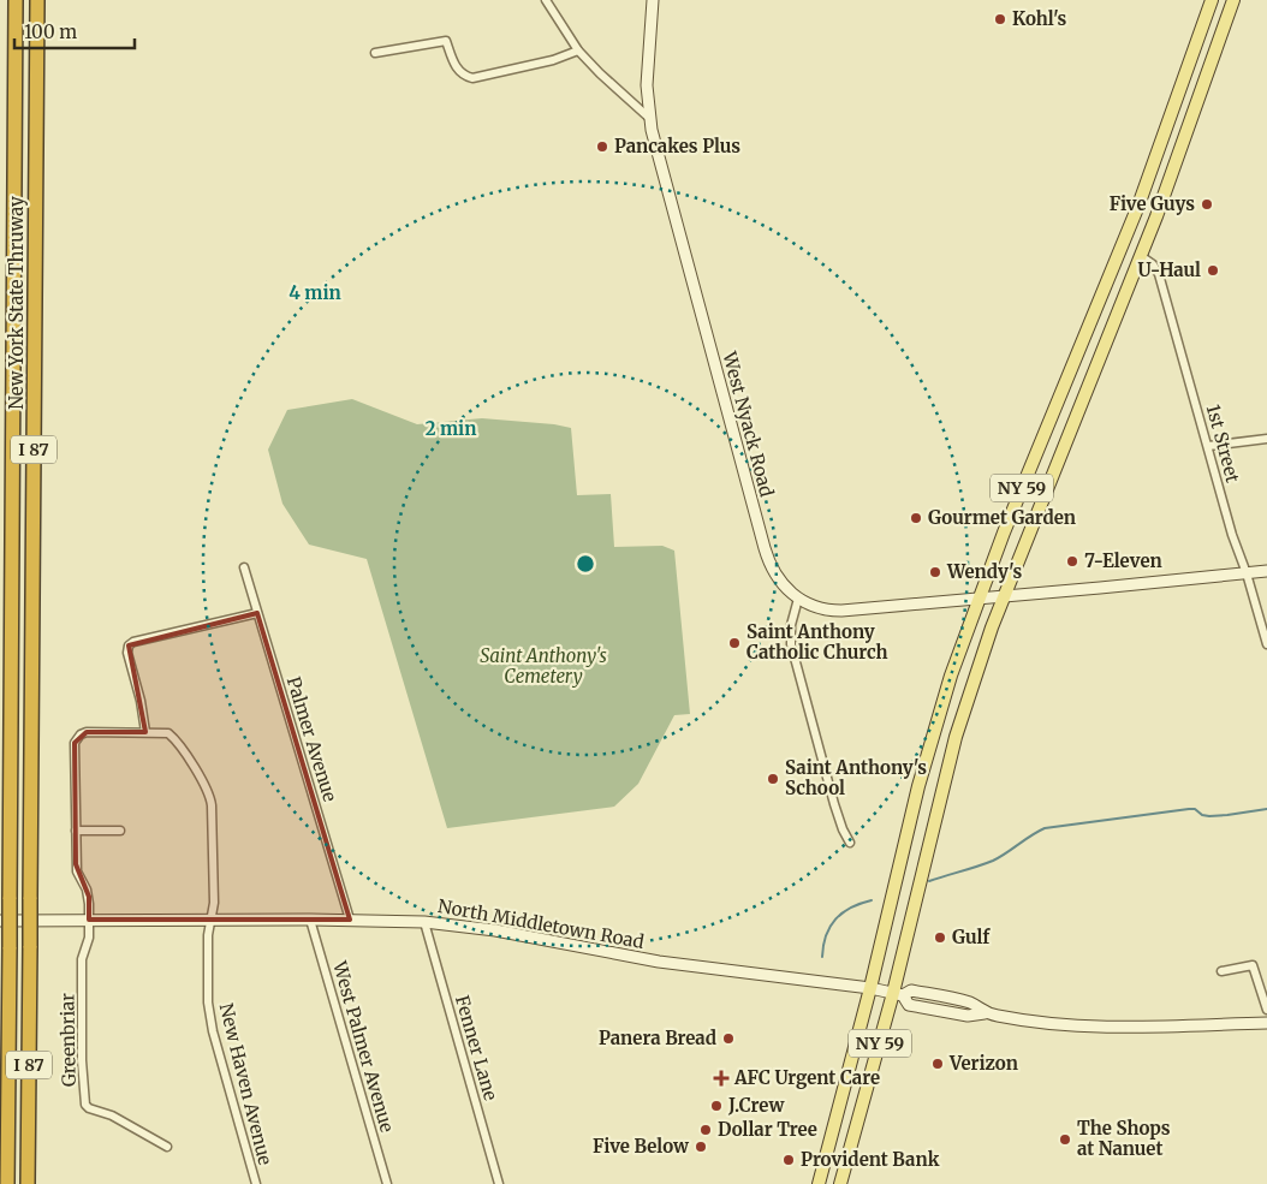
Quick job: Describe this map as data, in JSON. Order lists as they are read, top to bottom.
{
  "streets": {
    "highway": ["New York State Thruway", "I 87"],
    "main road": ["NY 59"],
    "street": [
      "West Nyack Road",
      "1st Street",
      "Palmer Avenue",
      "North Middletown Road",
      "Greenbriar",
      "West Palmer Avenue",
      "Fenner Lane",
      "New Haven Avenue"
    ]
  },
  "crossings": [
    ["1st Street", "NY 59"],
    ["NY 59", "North Middletown Road"],
    ["Palmer Avenue", "North Middletown Road"],
    ["North Middletown Road", "Greenbriar"],
    ["North Middletown Road", "West Palmer Avenue"],
    ["North Middletown Road", "Fenner Lane"],
    ["North Middletown Road", "New Haven Avenue"]
  ],
  "parks": ["Saint Anthony's Cemetery"],
  "places": {
    "other": [
      "Kohl's",
      "Pancakes Plus",
      "Five Guys",
      "U-Haul",
      "Gourmet Garden",
      "7-Eleven",
      "Wendy's",
      "Saint Anthony Catholic Church",
      "Saint Anthony's School",
      "Gulf",
      "Panera Bread",
      "Verizon",
      "J.Crew",
      "Dollar Tree",
      "The Shops at Nanuet",
      "Five Below",
      "Provident Bank"
    ],
    "health": ["AFC Urgent Care"]
  },
  "scale_bar": "100 m",
  "rings": ["4 min", "2 min"]
}
